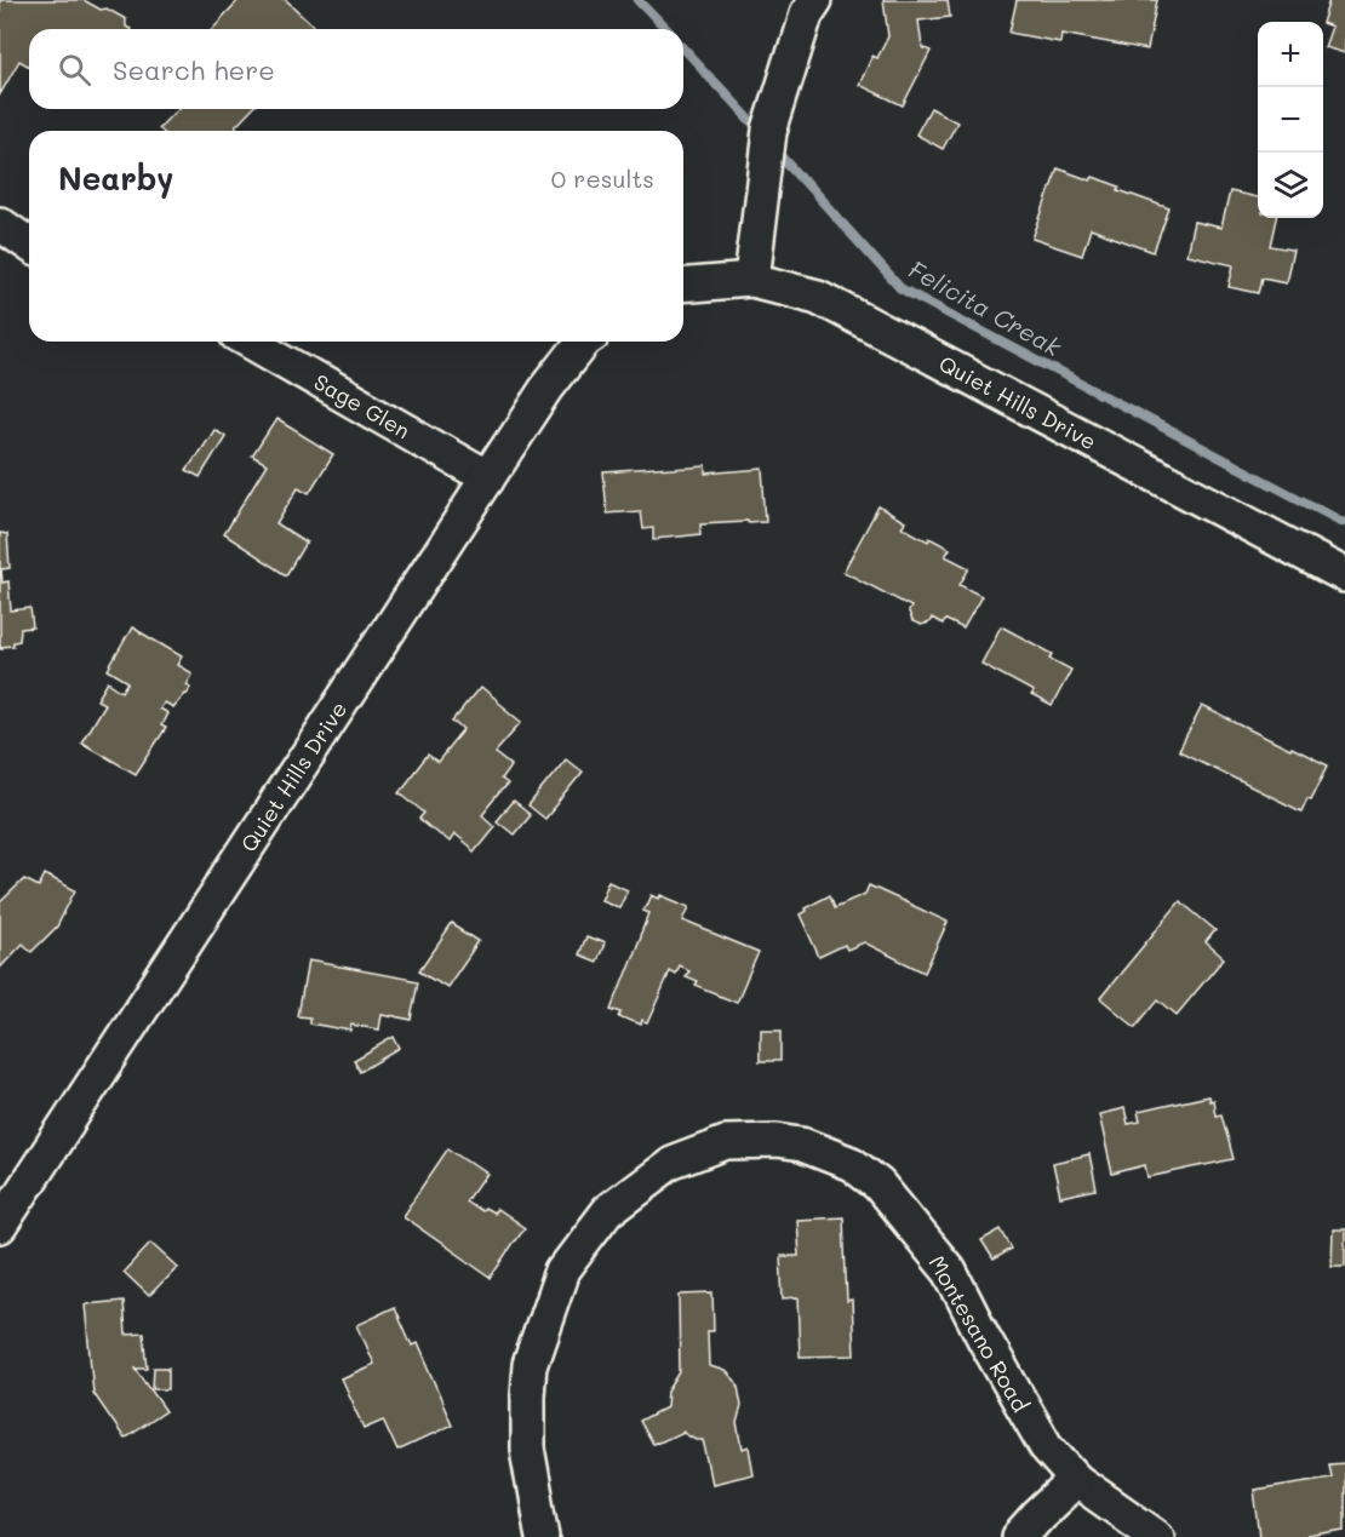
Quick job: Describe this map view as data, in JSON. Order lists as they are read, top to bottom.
{
  "streets": {
    "street": ["Quiet Hills Drive", "Sage Glen", "Montesano Road"]
  },
  "crossings": [
    ["Quiet Hills Drive", "Sage Glen"]
  ],
  "water": ["Felicita Creak"],
  "page": {
    "map_buttons": ["+", "−"],
    "search": "Search here",
    "heading": ["Nearby", "0 results"]
  }
}
